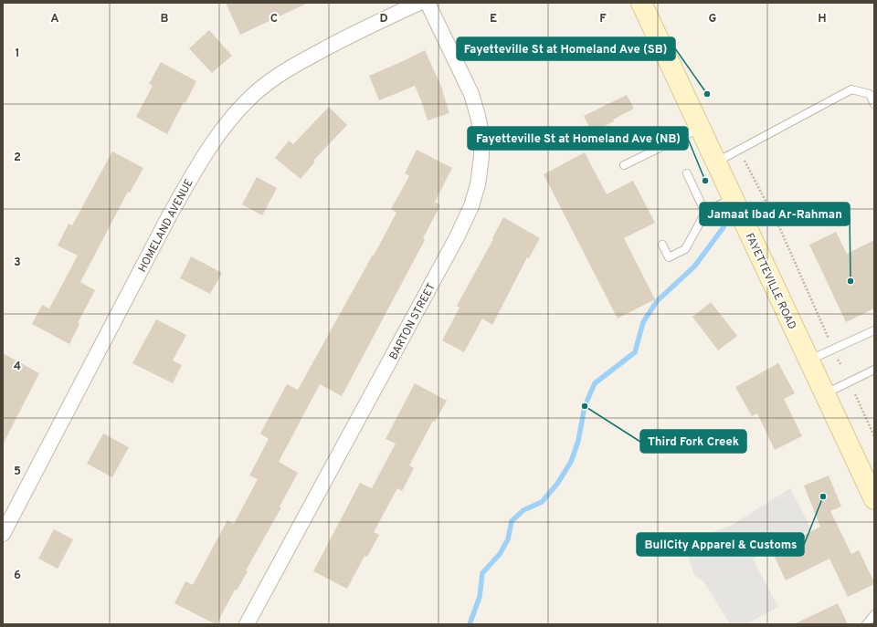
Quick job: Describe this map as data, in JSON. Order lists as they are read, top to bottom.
{
  "streets": {
    "main road": ["FAYETTEVILLE ROAD"],
    "street": ["HOMELAND AVENUE", "BARTON STREET"]
  },
  "places": [
    "Fayetteville St at Homeland Ave (SB)",
    "Fayetteville St at Homeland Ave (NB)",
    "Jamaat Ibad Ar-Rahman",
    "Third Fork Creek",
    "BullCity Apparel & Customs"
  ],
  "grid": {
    "columns": [
      "A",
      "B",
      "C",
      "D",
      "E",
      "F",
      "G",
      "H"
    ],
    "rows": [
      "1",
      "2",
      "3",
      "4",
      "5",
      "6"
    ]
  }
}
